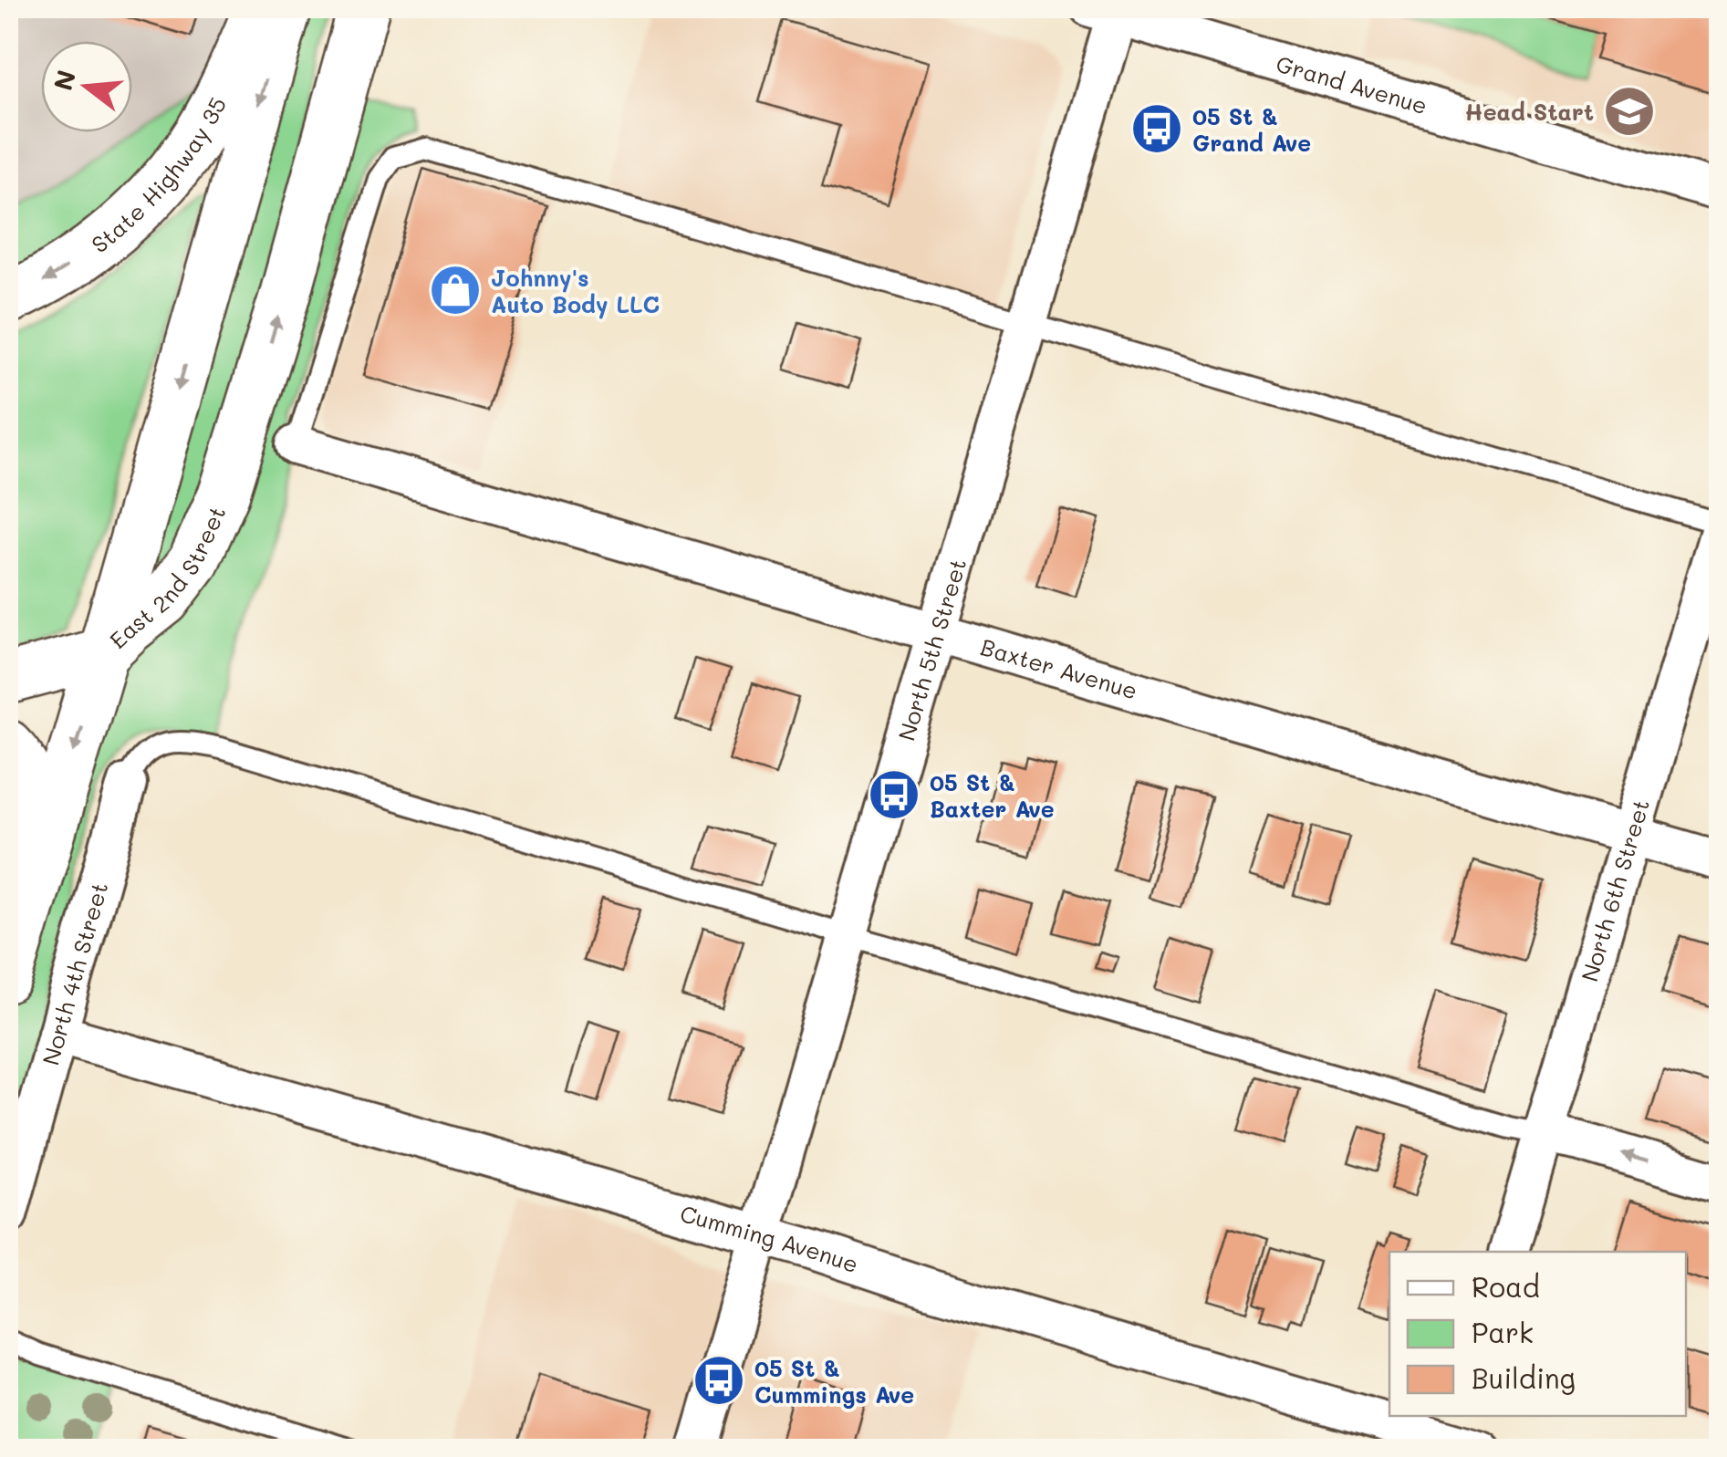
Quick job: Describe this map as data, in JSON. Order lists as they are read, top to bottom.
{
  "streets": {
    "main road": ["State Highway 35", "East 2nd Street"],
    "street": [
      "Grand Avenue",
      "North 5th Street",
      "Baxter Avenue",
      "North 6th Street",
      "North 4th Street",
      "Cumming Avenue"
    ]
  },
  "crossings": [
    ["Grand Avenue", "North 5th Street"],
    ["North 5th Street", "Baxter Avenue"],
    ["North 5th Street", "Cumming Avenue"],
    ["Baxter Avenue", "North 6th Street"],
    ["North 4th Street", "Cumming Avenue"]
  ],
  "one_way": ["State Highway 35"],
  "places": {
    "school or university": ["Head Start"],
    "bus stop": ["05 St & Grand Ave", "05 St & Baxter Ave", "05 St & Cummings Ave"],
    "shop": ["Johnny's Auto Body LLC"]
  },
  "legend": ["Road", "Park", "Building"],
  "north": "left"
}
